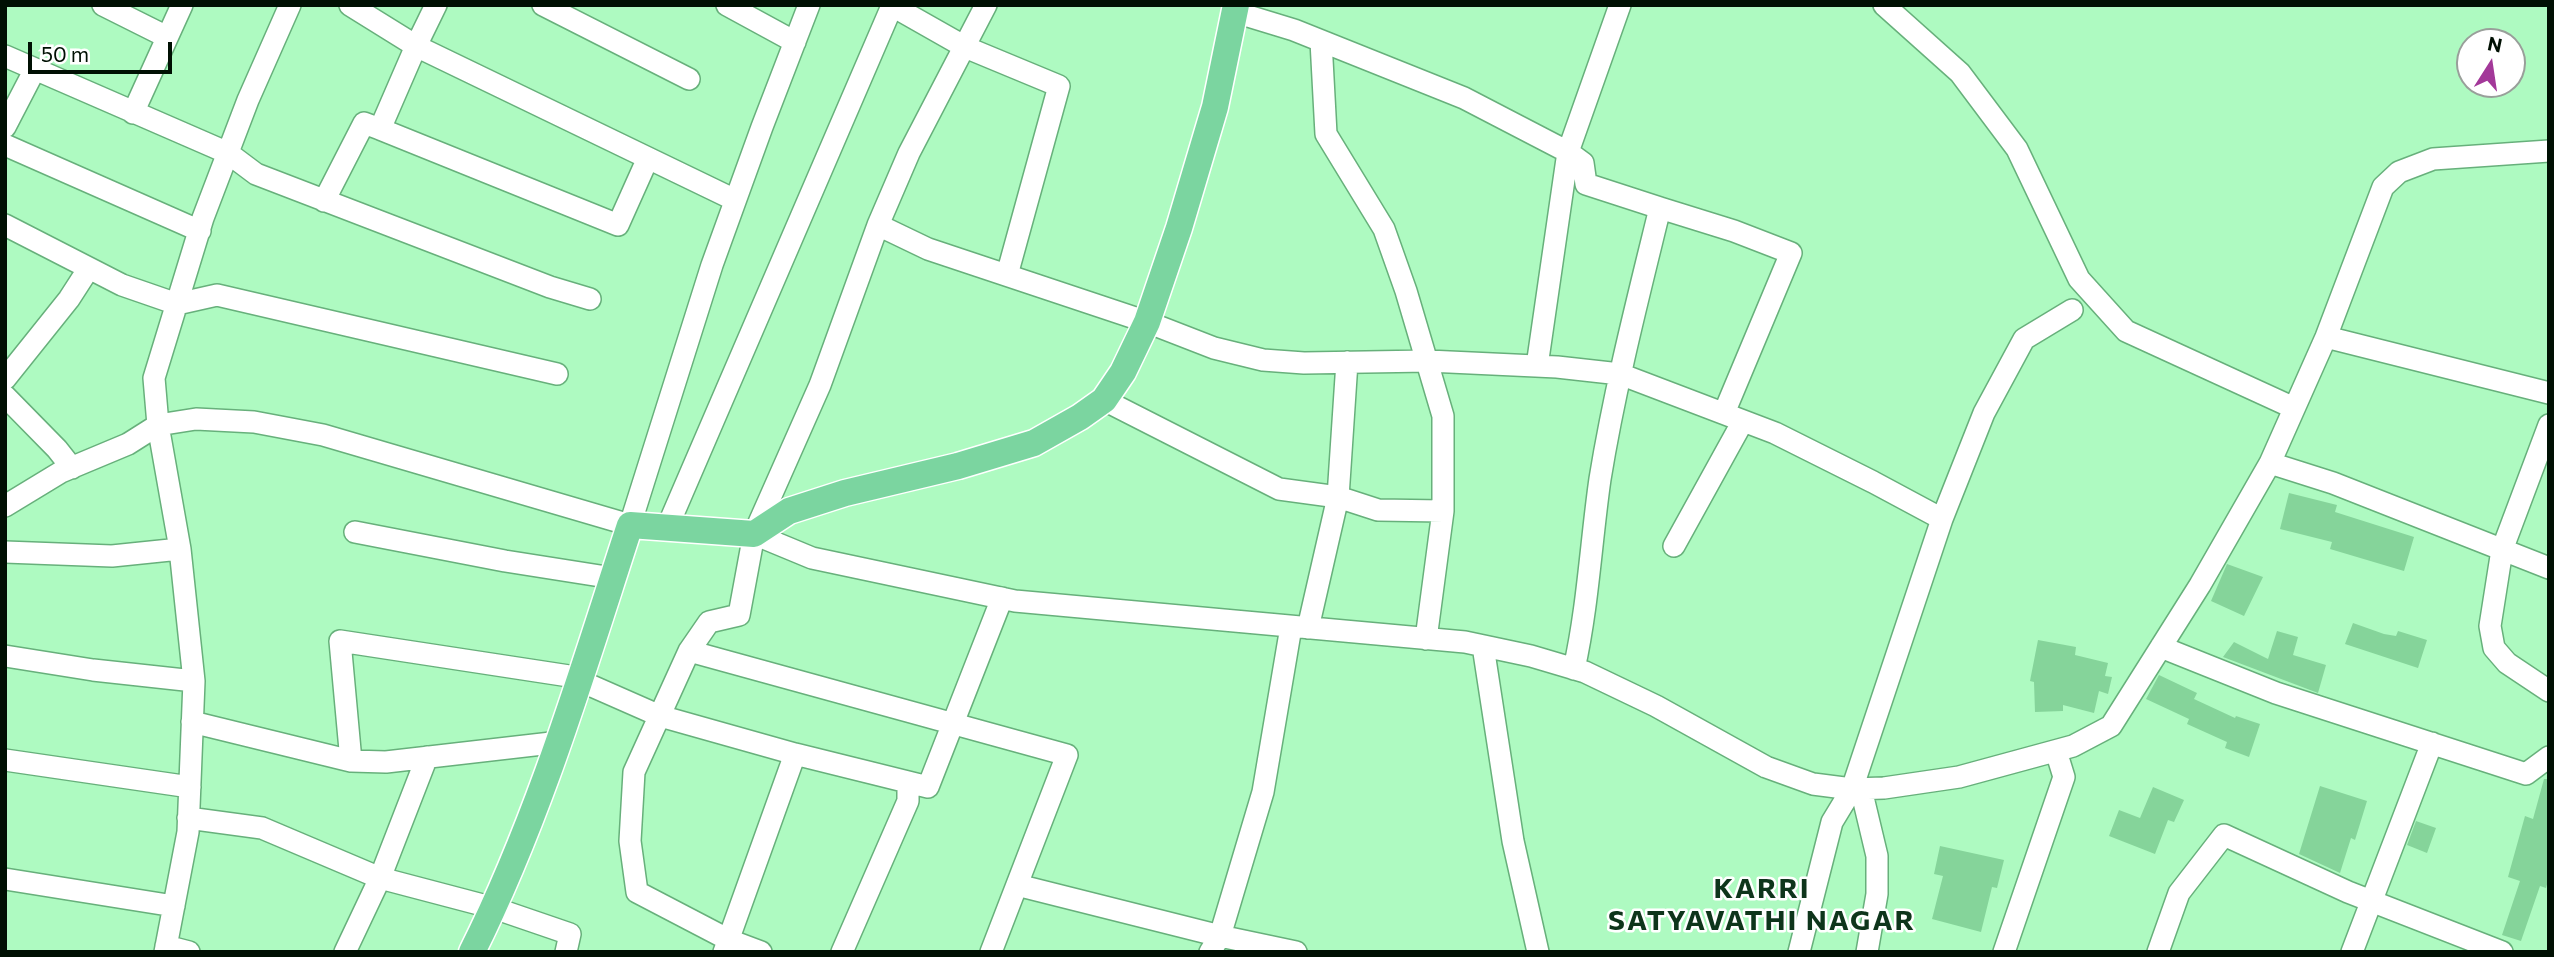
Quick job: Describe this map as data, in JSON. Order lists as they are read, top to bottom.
{
  "districts": ["KARRI SATYAVATHI NAGAR"],
  "scale_bar": "50 m",
  "north": "top"
}
